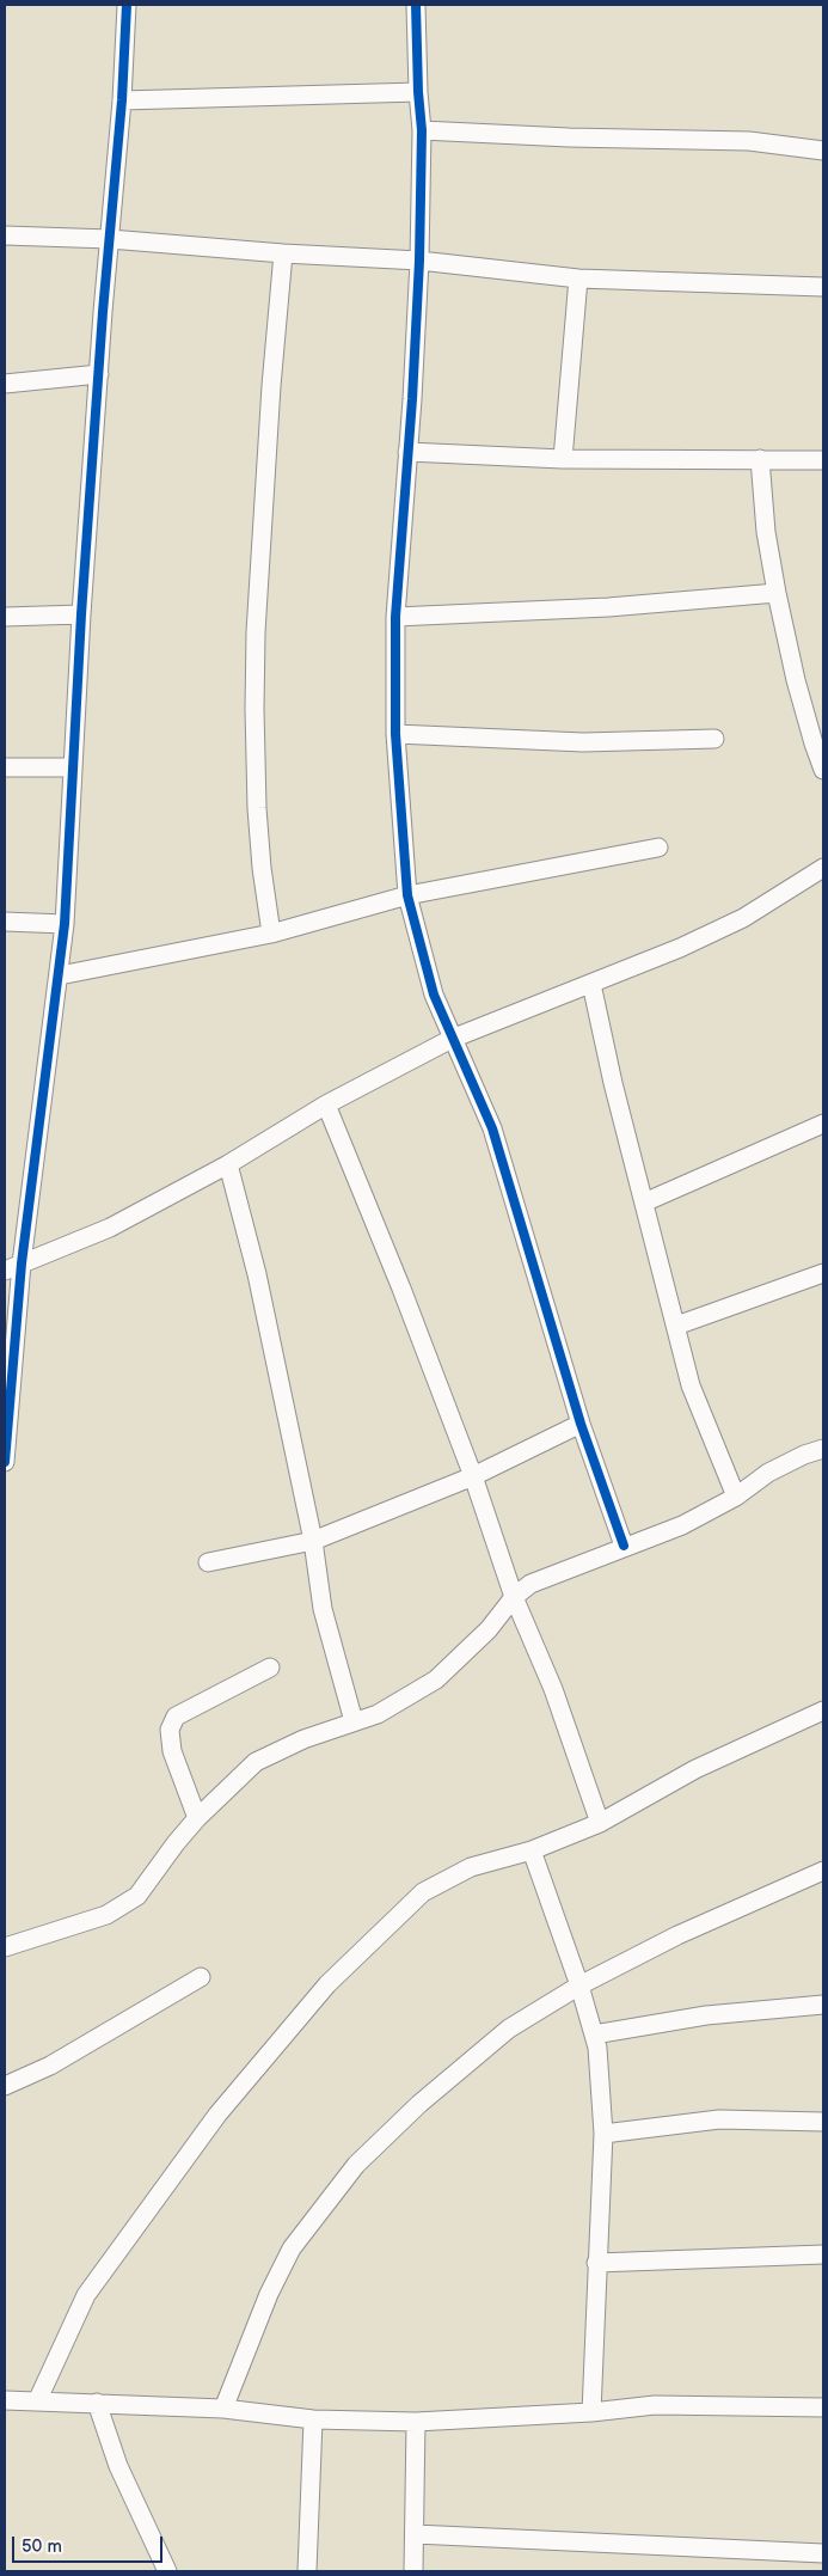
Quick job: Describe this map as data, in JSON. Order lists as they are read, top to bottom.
{
  "scale_bar": "50 m"
}
